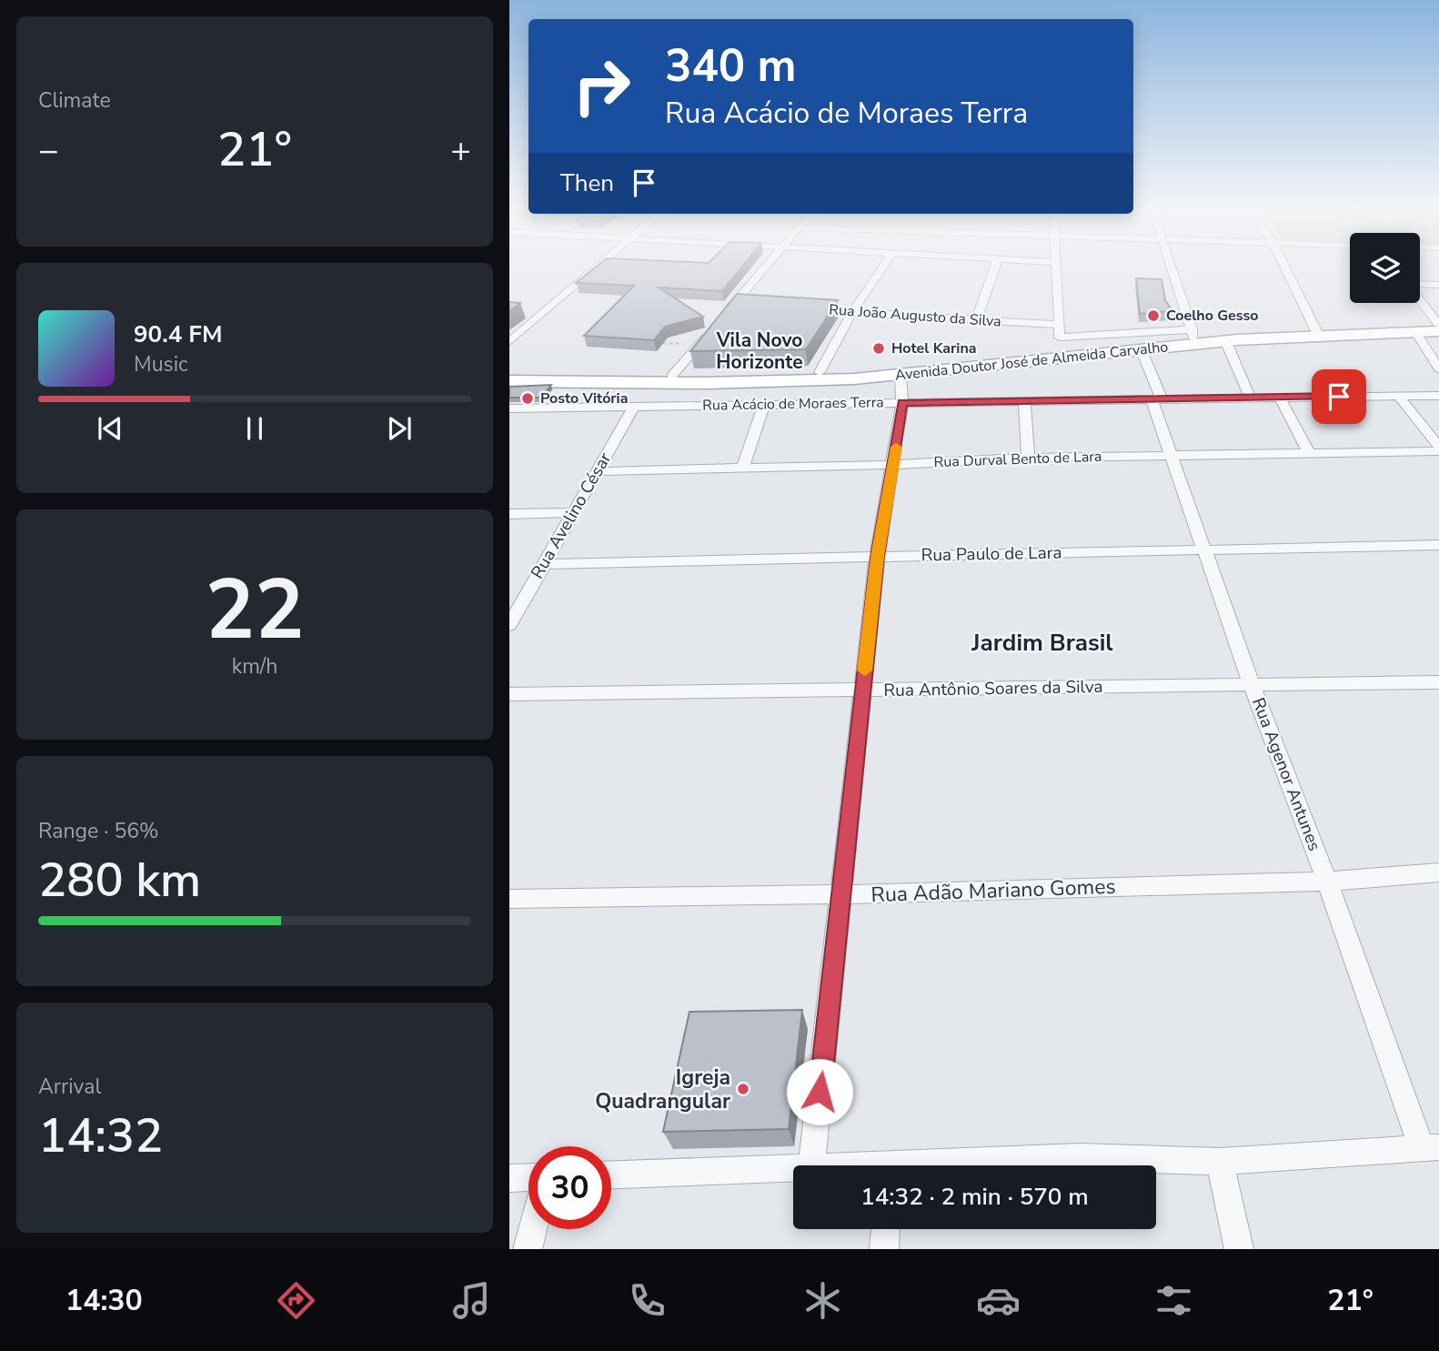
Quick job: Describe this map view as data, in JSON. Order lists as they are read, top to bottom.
{
  "streets": {
    "main road": ["Avenida Doutor José de Almeida Carvalho"],
    "street": [
      "Rua João Augusto da Silva",
      "Rua Acácio de Moraes Terra",
      "Rua Durval Bento de Lara",
      "Rua Avelino César",
      "Rua Paulo de Lara",
      "Rua Antônio Soares da Silva",
      "Rua Agenor Antunes",
      "Rua Adão Mariano Gomes"
    ]
  },
  "crossings": [
    ["Avenida Doutor José de Almeida Carvalho", "Rua Agenor Antunes"],
    ["Rua Acácio de Moraes Terra", "Rua Avelino César"],
    ["Rua Acácio de Moraes Terra", "Rua Agenor Antunes"],
    ["Rua Durval Bento de Lara", "Rua Avelino César"],
    ["Rua Durval Bento de Lara", "Rua Agenor Antunes"],
    ["Rua Avelino César", "Rua Paulo de Lara"],
    ["Rua Paulo de Lara", "Rua Agenor Antunes"],
    ["Rua Antônio Soares da Silva", "Rua Agenor Antunes"],
    ["Rua Agenor Antunes", "Rua Adão Mariano Gomes"]
  ],
  "districts": ["Vila Novo Horizonte", "Jardim Brasil"],
  "places": [
    "Coelho Gesso",
    "Hotel Karina",
    "Posto Vitória",
    "Igreja Quadrangular"
  ],
  "page": {
    "tile": [
      "Climate",
      ["22", "km/h"],
      ["Range · 56%", "280 km"],
      ["Arrival", "14:32"]
    ],
    "turn": ["340 m", "Rua Acácio de Moraes Terra"],
    "heat": ["−", "21°", "+"],
    "then": "Then",
    "song": ["90.4 FM", "Music"],
    "limit": "30",
    "trip": "14:32 · 2 min · 570 m",
    "tabs": ["14:30", "21°"]
  }
}
